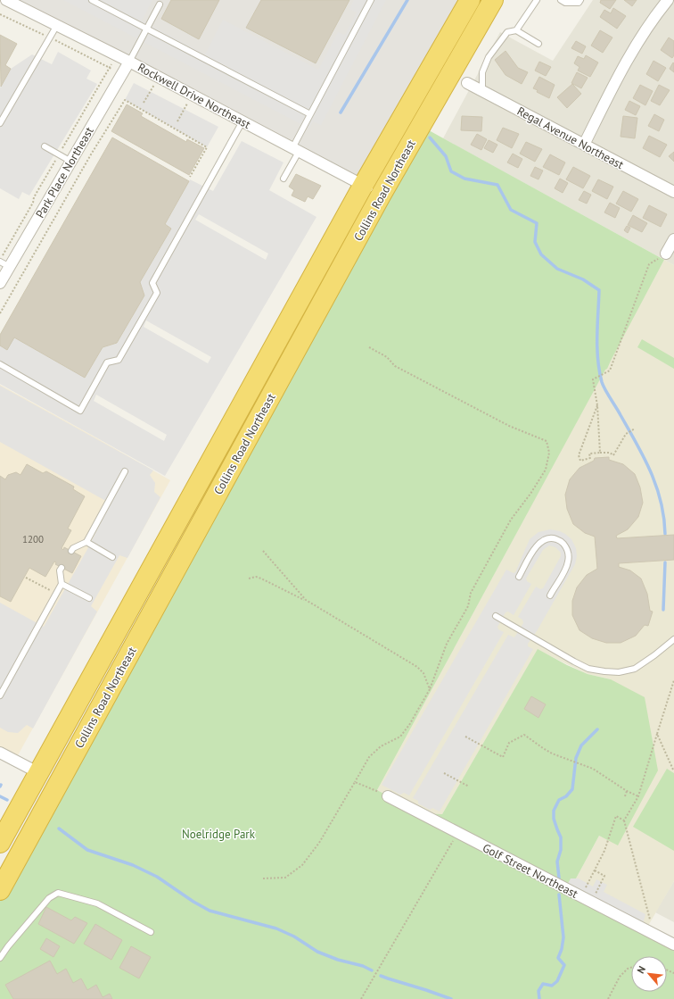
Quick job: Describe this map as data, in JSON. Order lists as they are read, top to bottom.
{
  "streets": {
    "highway": ["Collins Road Northeast"],
    "street": [
      "Rockwell Drive Northeast",
      "Regal Avenue Northeast",
      "Park Place Northeast",
      "Golf Street Northeast"
    ]
  },
  "crossings": [
    ["Rockwell Drive Northeast", "Park Place Northeast"],
    ["Rockwell Drive Northeast", "Collins Road Northeast"]
  ],
  "parks": ["Noelridge Park"],
  "house_numbers": ["1200"],
  "north": "top left"
}
